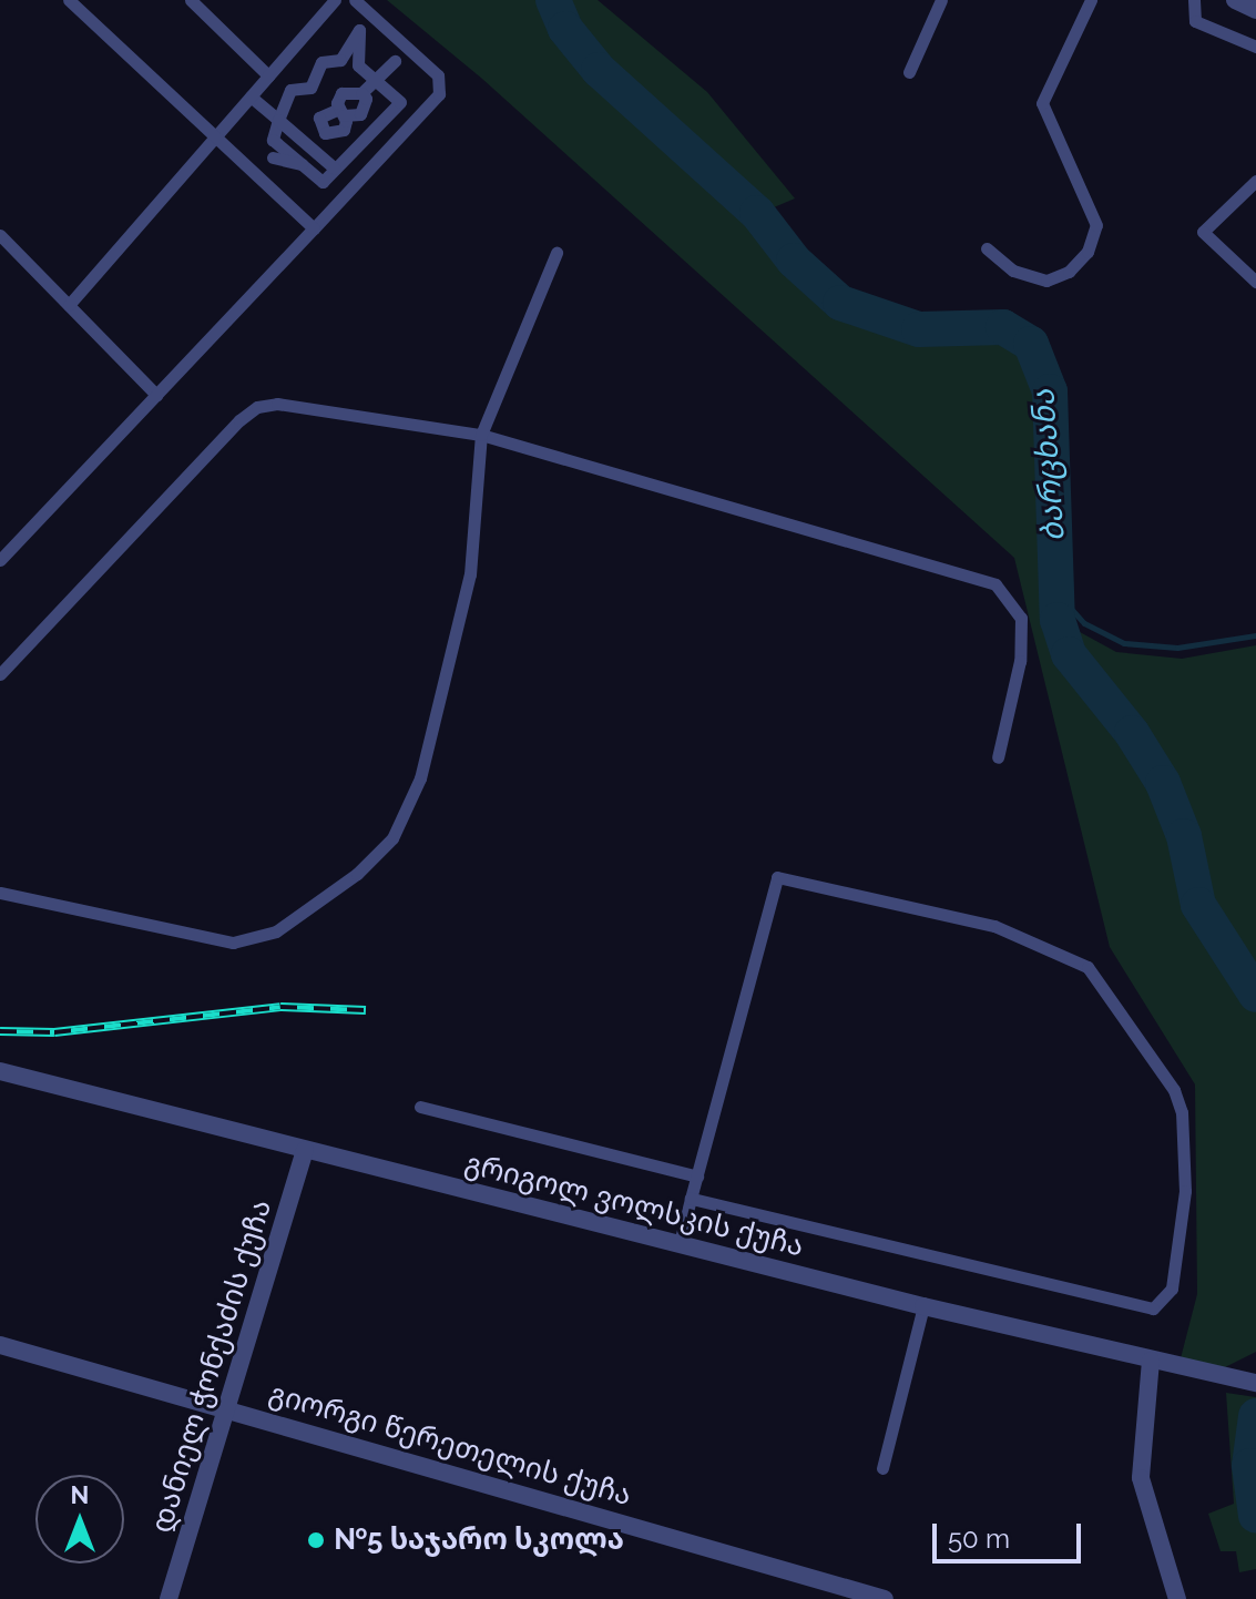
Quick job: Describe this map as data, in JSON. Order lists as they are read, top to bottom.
{
  "streets": {
    "street": ["გრიგოლ ვოლსკის ქუჩა", "დანიელ ჭონქაძის ქუჩა", "გიორგი წერეთელის ქუჩა"]
  },
  "crossings": [
    ["გრიგოლ ვოლსკის ქუჩა", "დანიელ ჭონქაძის ქუჩა"],
    ["დანიელ ჭონქაძის ქუჩა", "გიორგი წერეთელის ქუჩა"]
  ],
  "water": ["ბარცხანა"],
  "places": ["№5 საჯარო სკოლა"],
  "scale_bar": "50 m",
  "north": "top"
}
